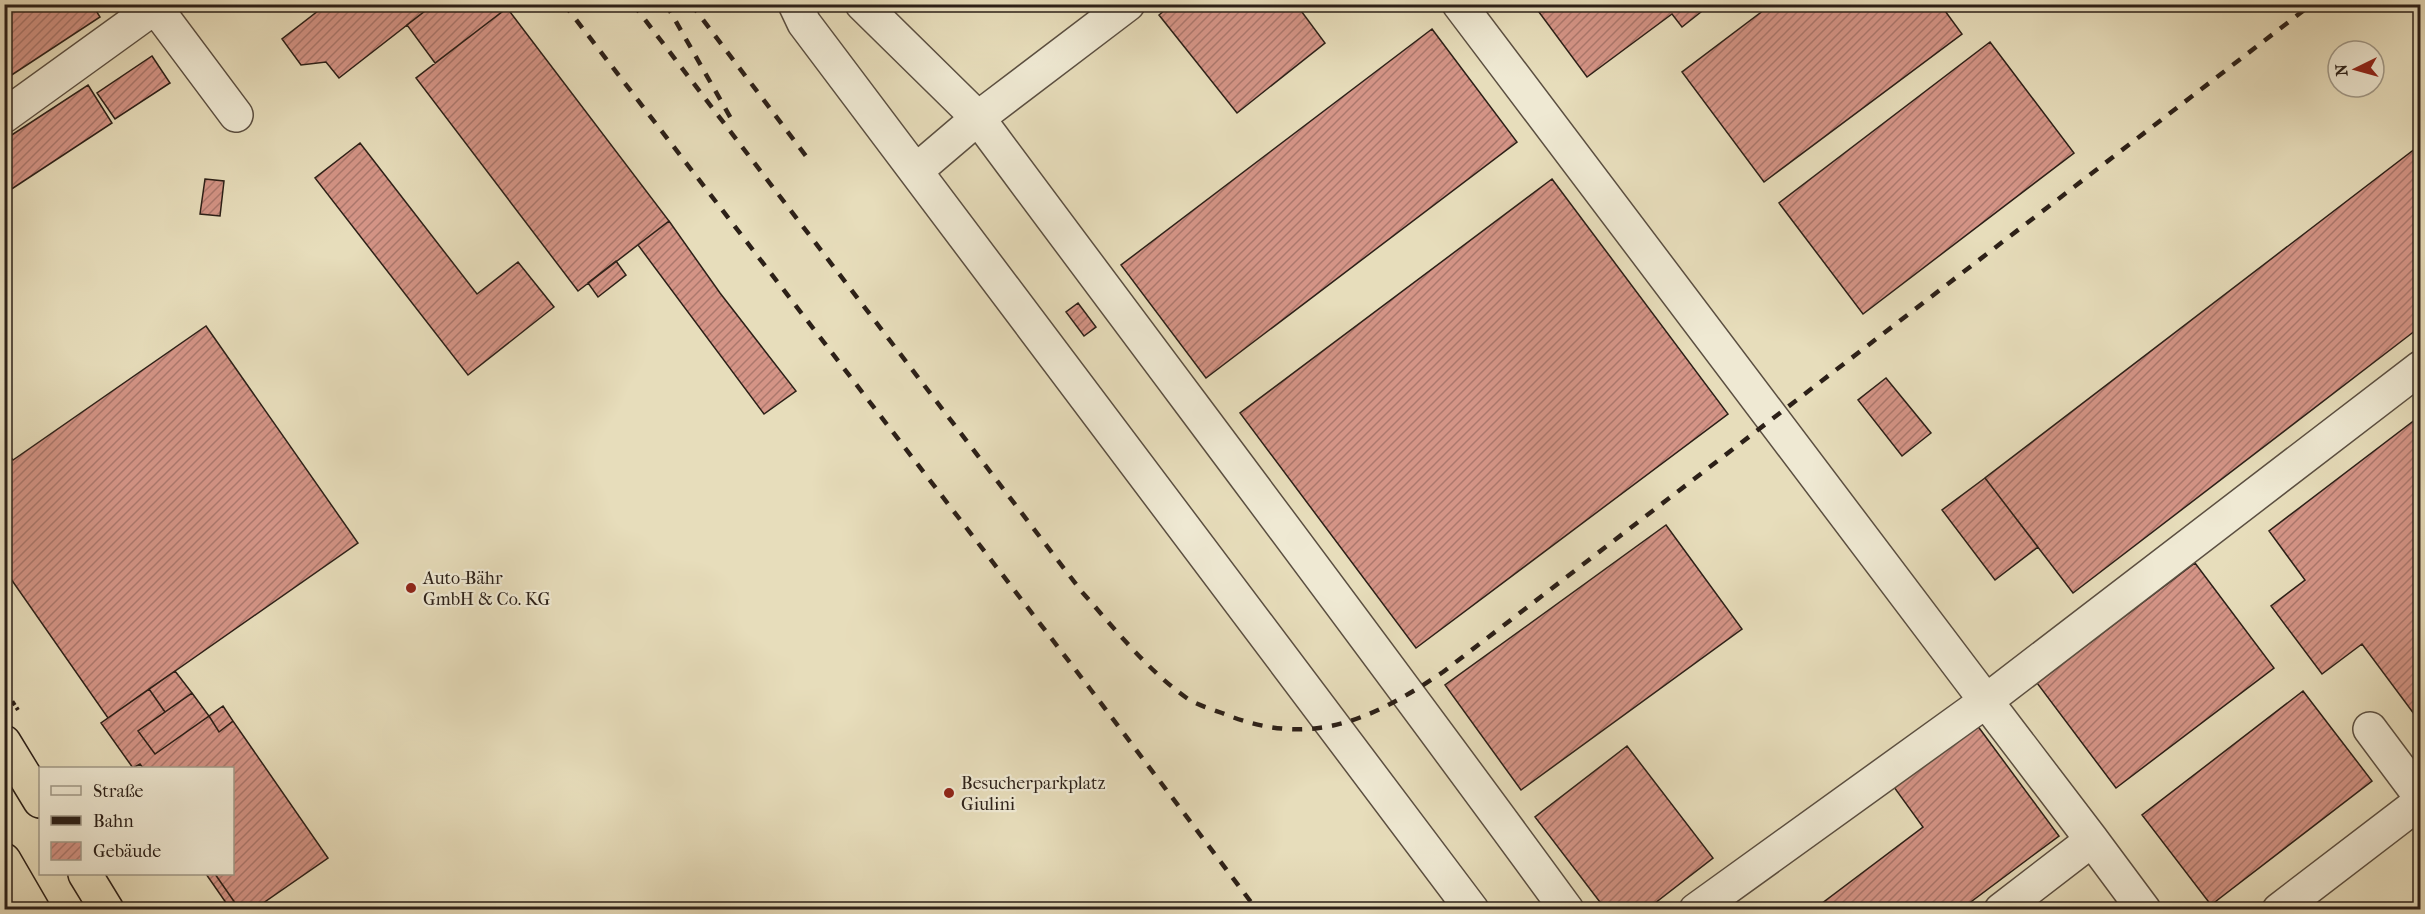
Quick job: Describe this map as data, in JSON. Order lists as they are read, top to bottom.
{
  "places": ["Auto-Bähr GmbH & Co. KG", "Besucherparkplatz Giulini"],
  "legend": ["Straße", "Bahn", "Gebäude"],
  "north": "left"
}
